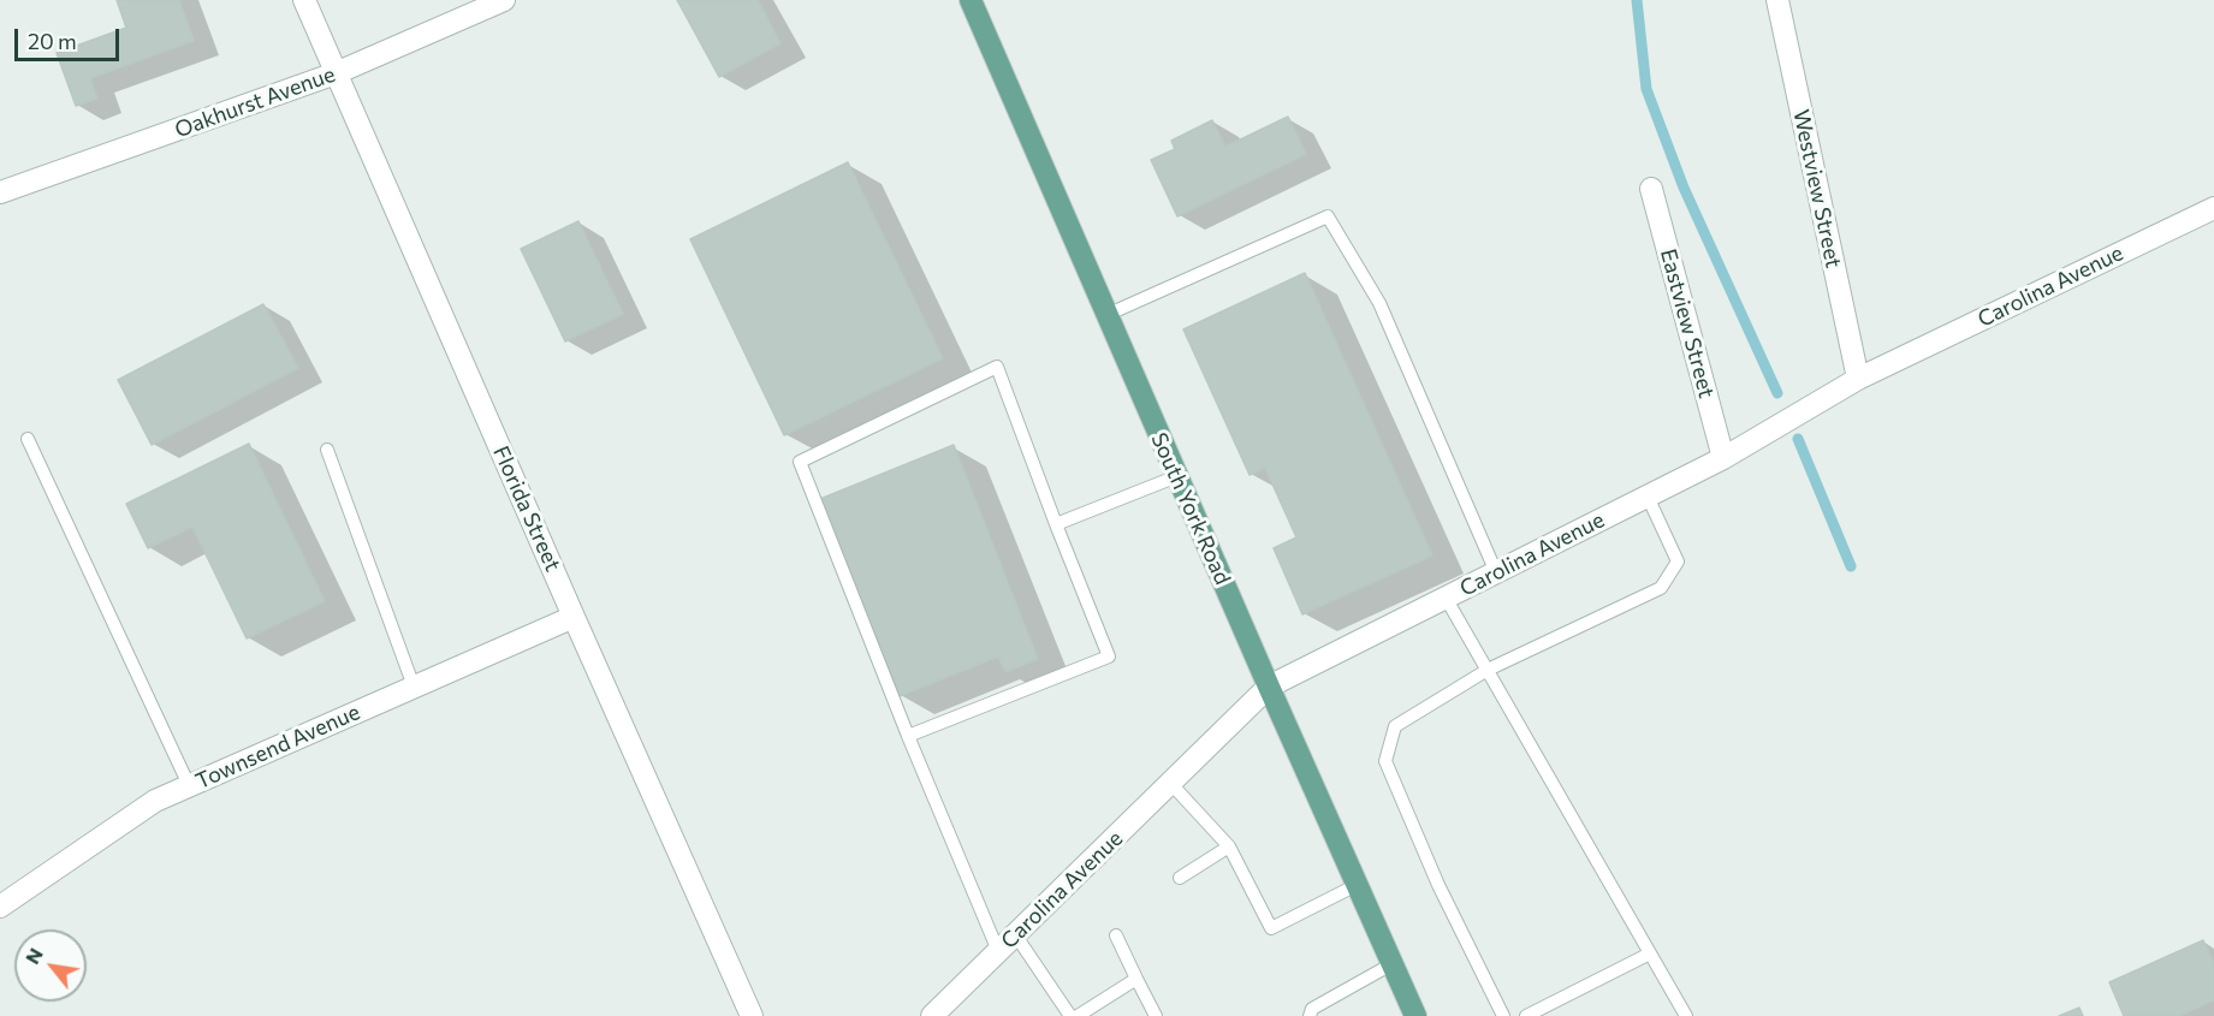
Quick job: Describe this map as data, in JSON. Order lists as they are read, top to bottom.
{
  "streets": {
    "main road": ["South York Road"],
    "street": [
      "Oakhurst Avenue",
      "Westview Street",
      "Carolina Avenue",
      "Eastview Street",
      "Florida Street",
      "Townsend Avenue"
    ]
  },
  "crossings": [
    ["Oakhurst Avenue", "Florida Street"],
    ["Westview Street", "Carolina Avenue"],
    ["Carolina Avenue", "Eastview Street"],
    ["Carolina Avenue", "South York Road"],
    ["Florida Street", "Townsend Avenue"]
  ],
  "scale_bar": "20 m",
  "north": "top left"
}
